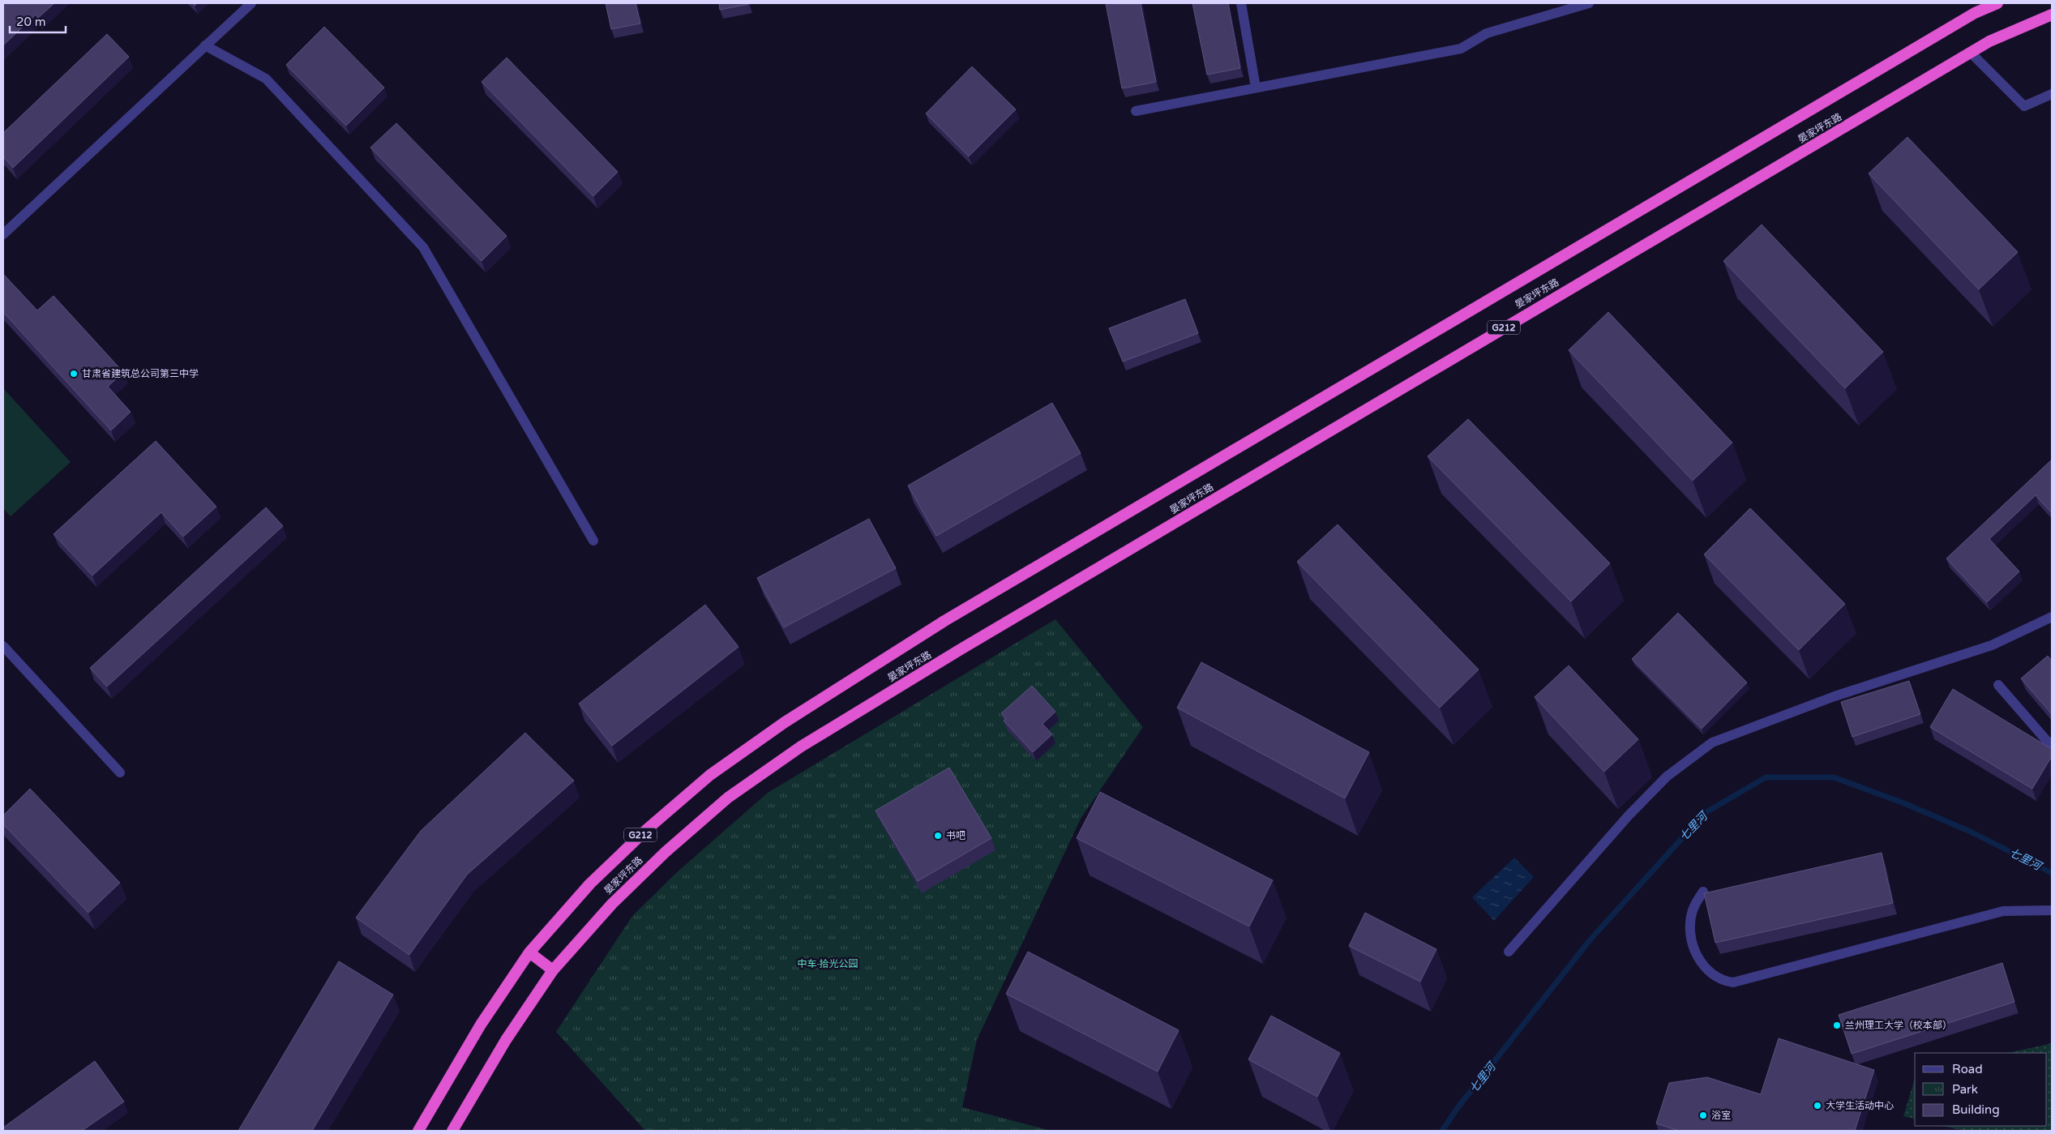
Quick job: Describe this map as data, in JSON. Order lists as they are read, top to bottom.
{
  "streets": {
    "highway": ["晏家坪东路", "G212"]
  },
  "water": ["七里河"],
  "parks": ["中车·拾光公园"],
  "places": [
    "甘肃省建筑总公司第三中学",
    "书吧",
    "兰州理工大学（校本部）",
    "大学生活动中心",
    "浴室"
  ],
  "legend": ["Road", "Park", "Building"],
  "scale_bar": "20 m"
}
